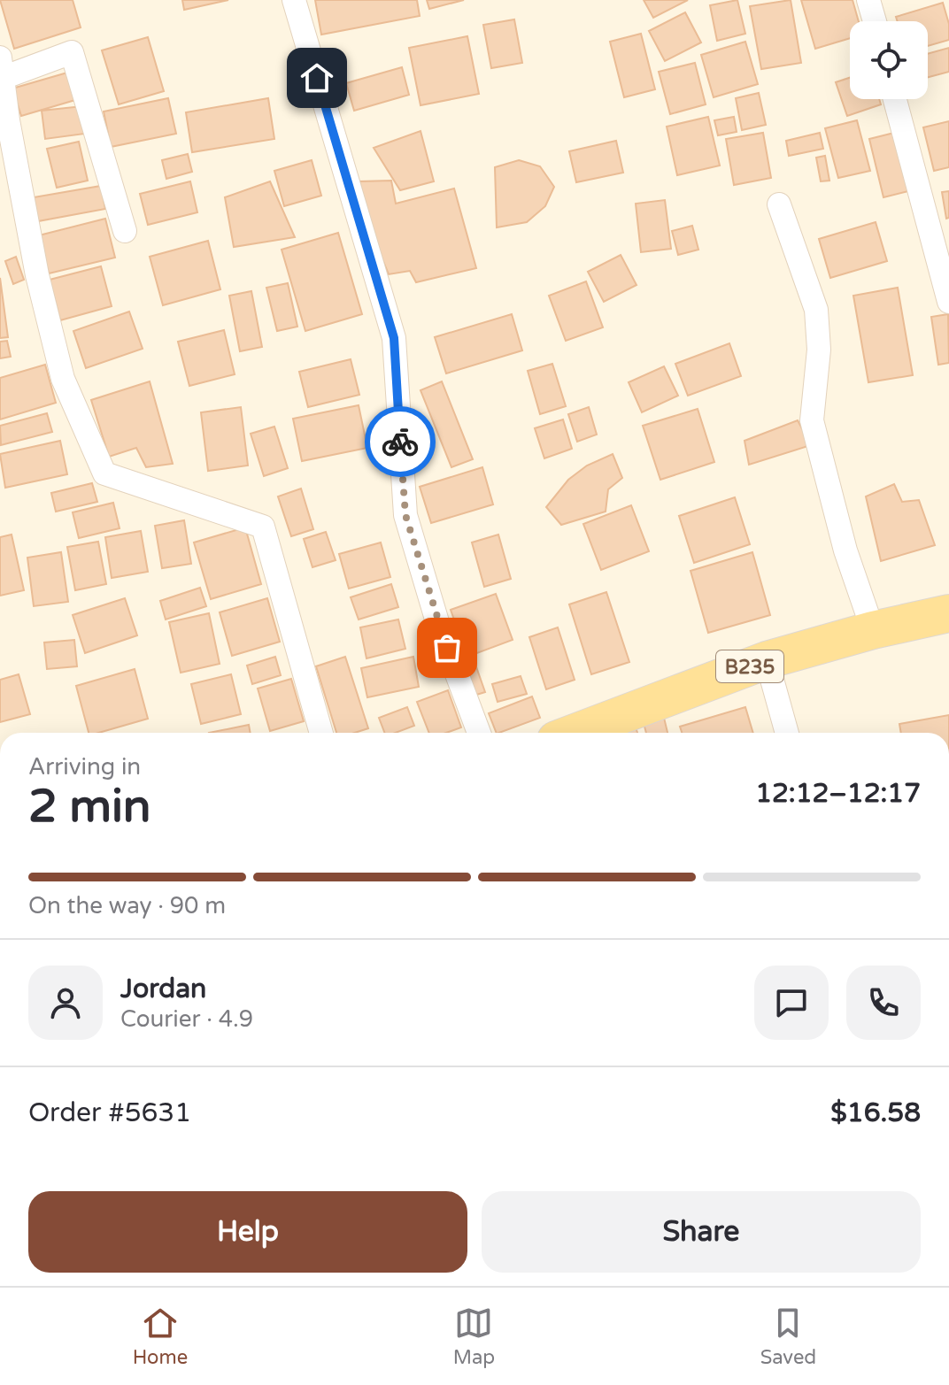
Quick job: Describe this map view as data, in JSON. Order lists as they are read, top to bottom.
{
  "streets": {
    "main road": ["B235"]
  },
  "page": {
    "heading": ["2 min", "Arriving in", "12:12–12:17"],
    "panel": [
      "Jordan",
      "Courier · 4.9",
      "Order #5631",
      "$16.58"
    ],
    "bar": "On the way · 90 m",
    "buttons": ["Help", "Share"],
    "tabs": ["Home", "Map", "Saved"]
  }
}
